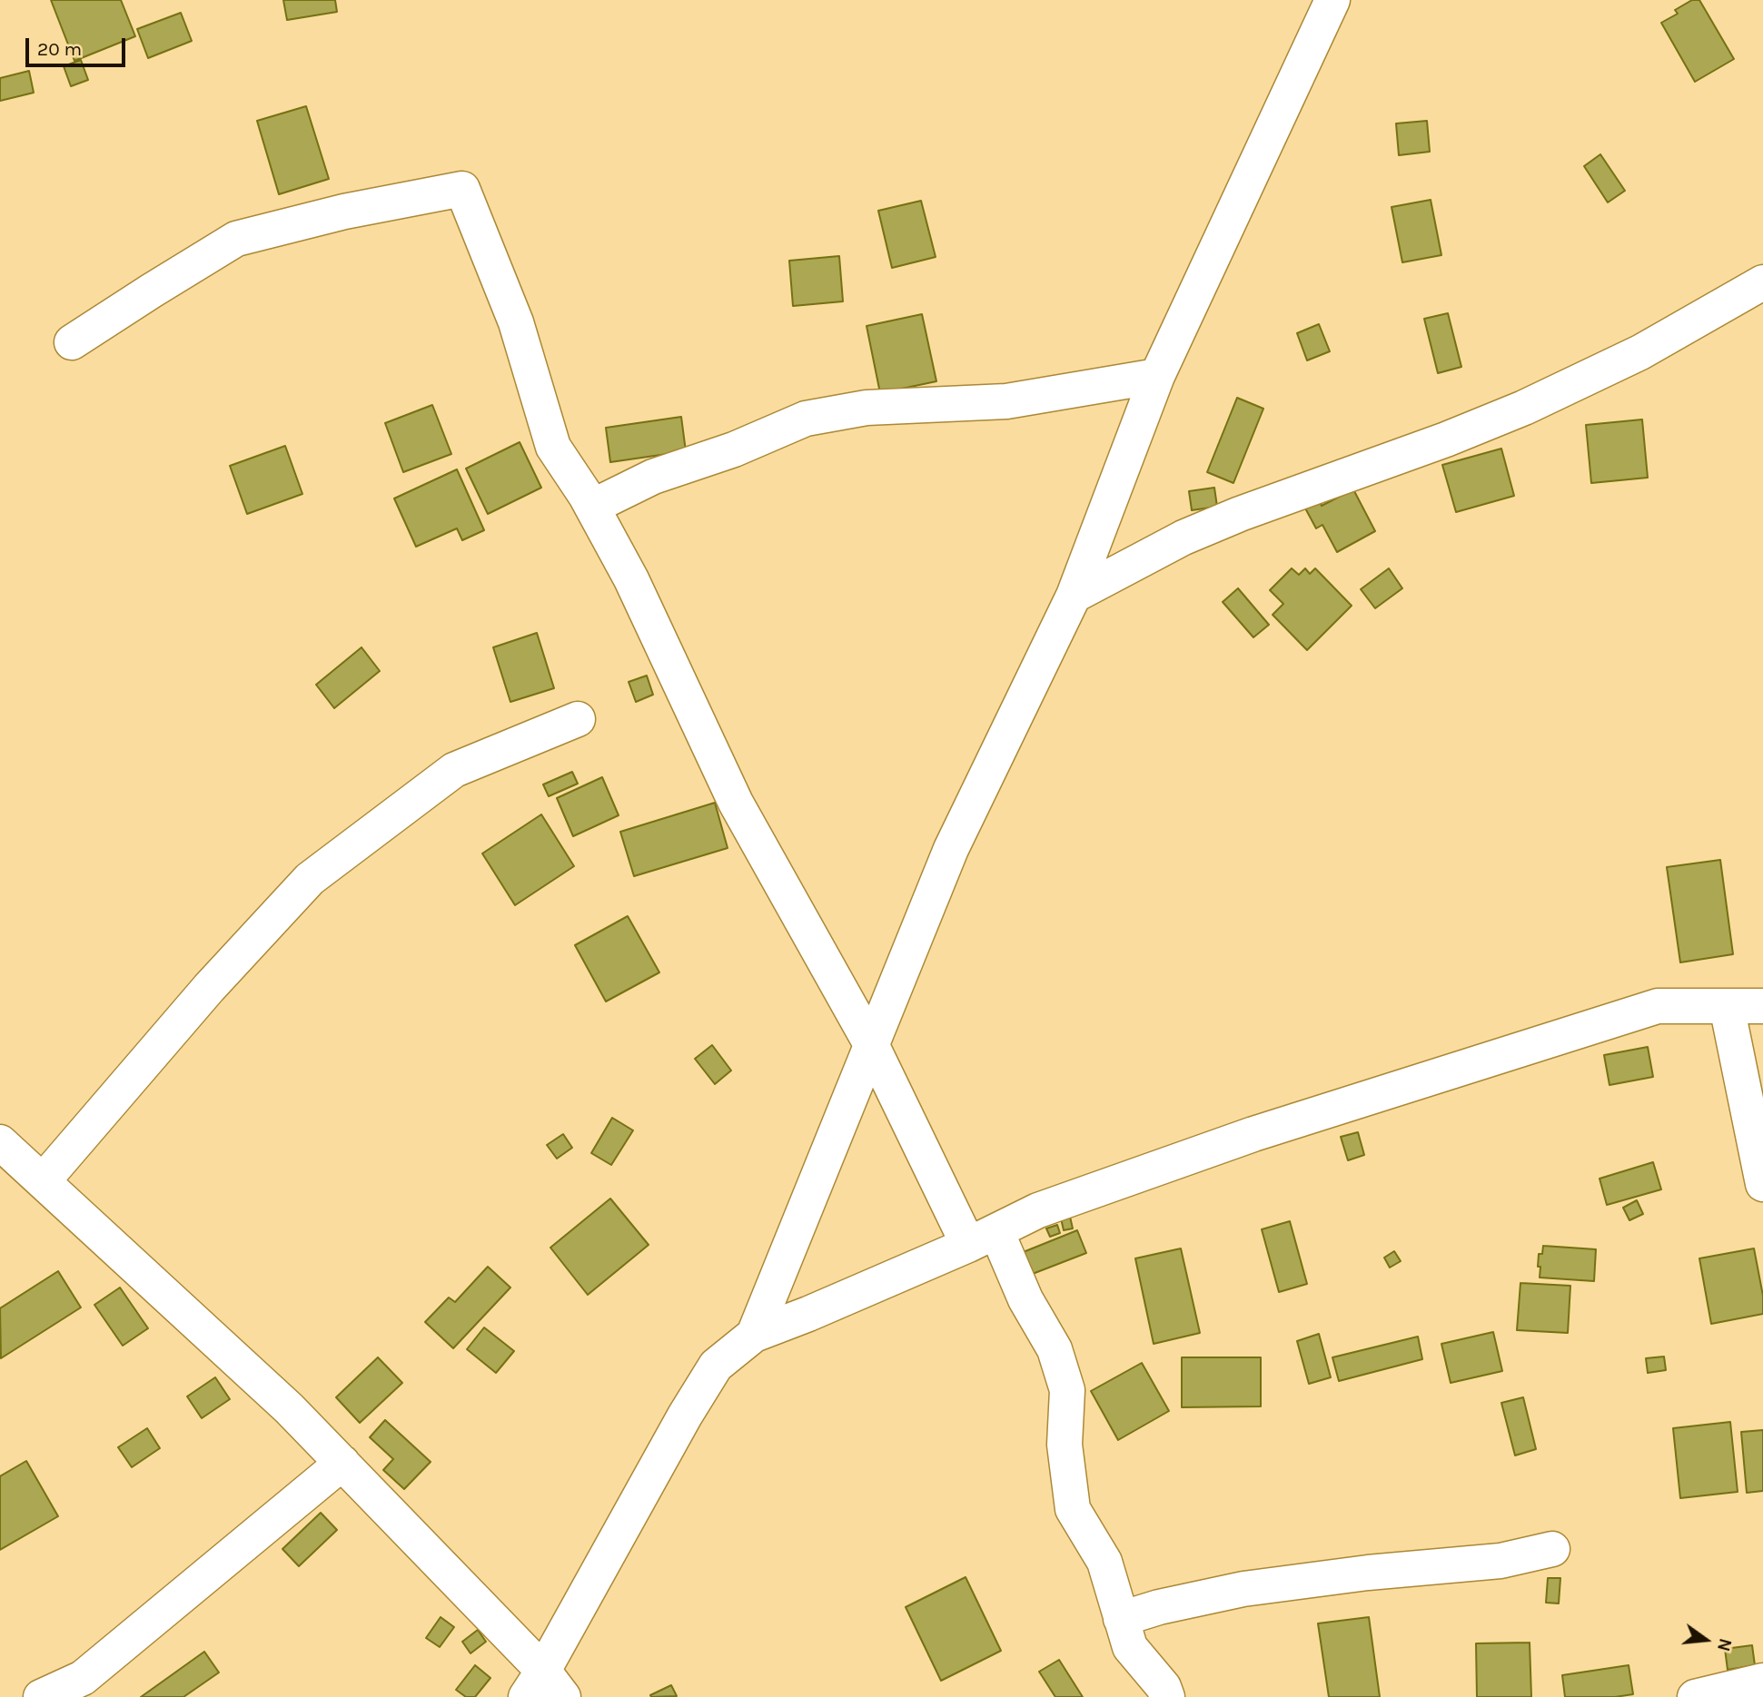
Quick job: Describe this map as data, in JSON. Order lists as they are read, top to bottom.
{
  "scale_bar": "20 m",
  "north": "right"
}
